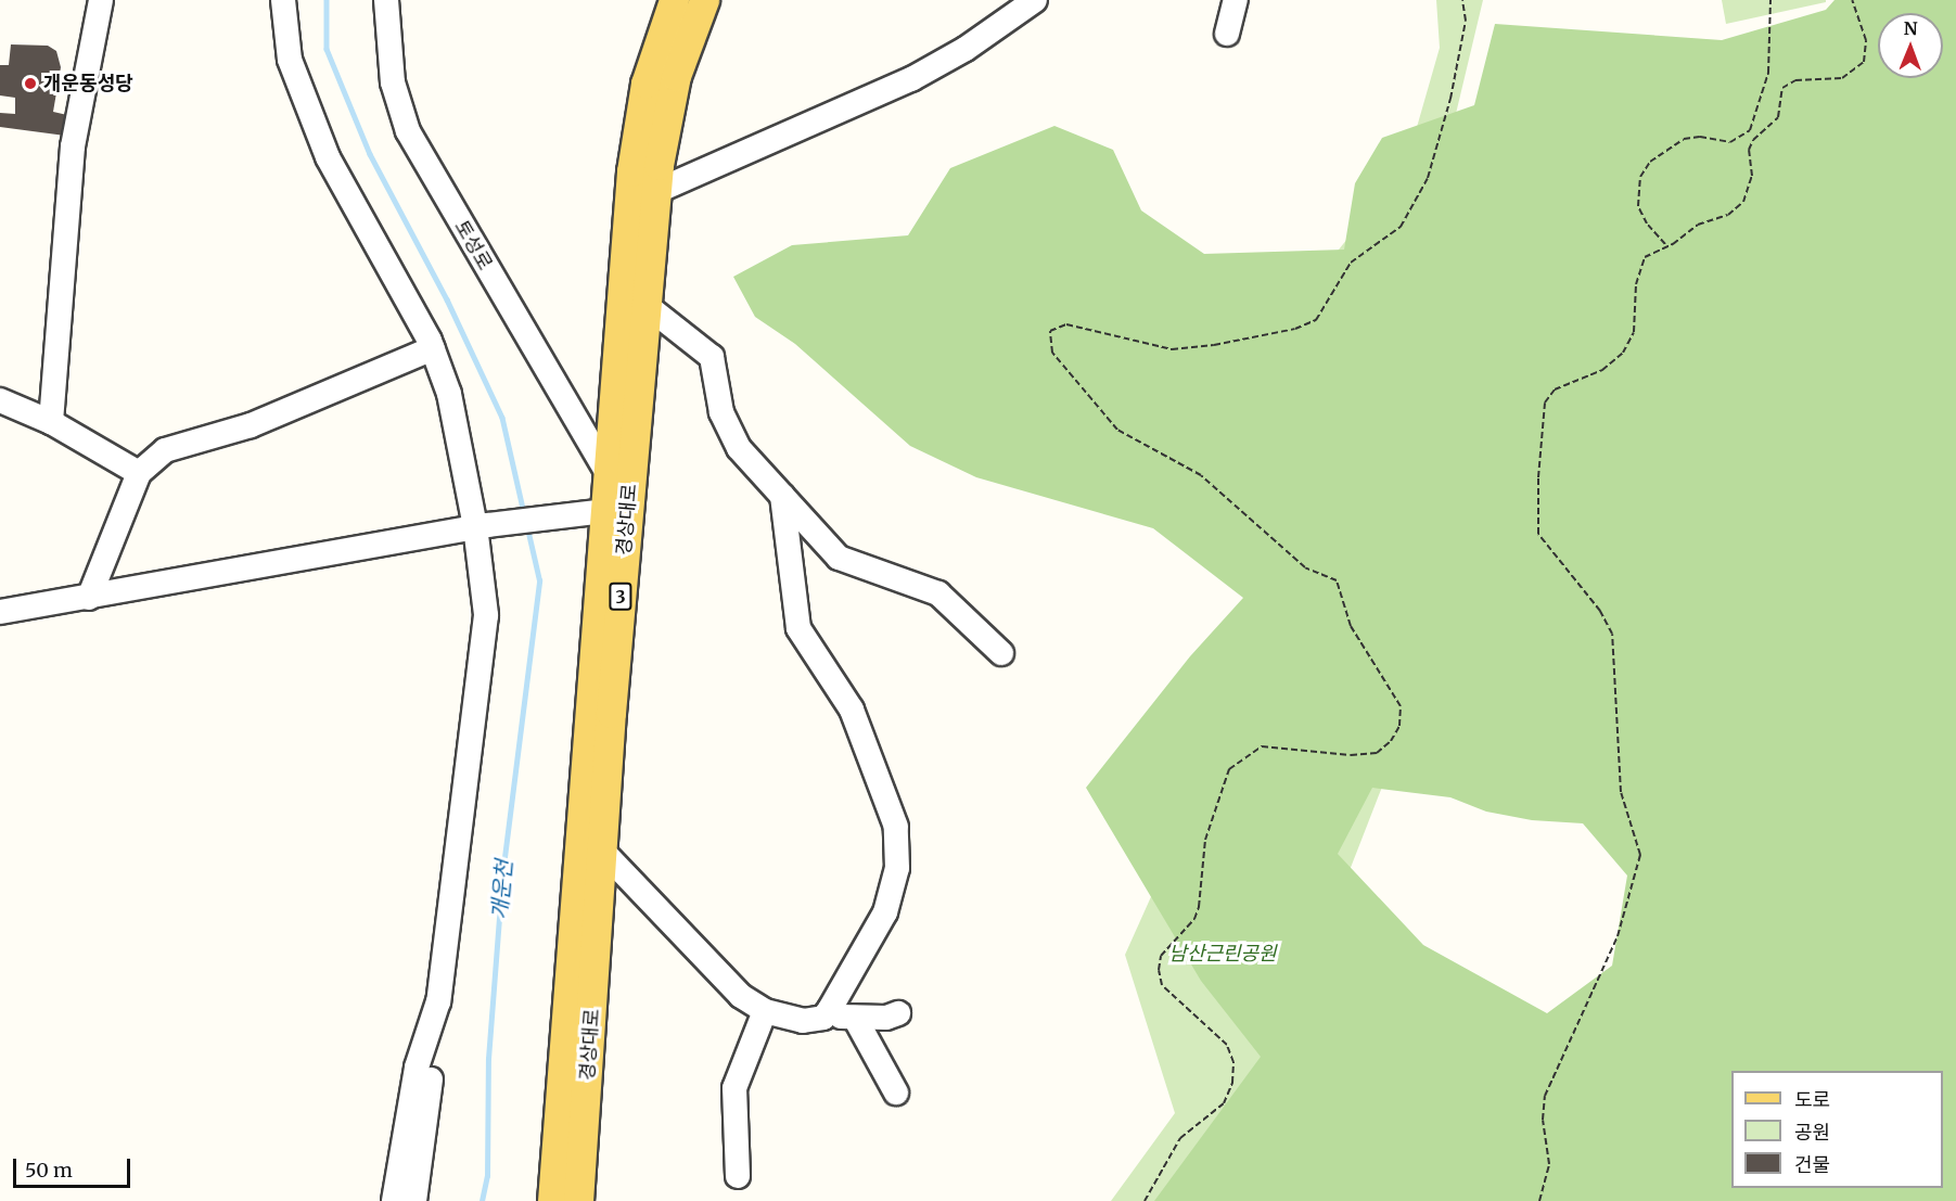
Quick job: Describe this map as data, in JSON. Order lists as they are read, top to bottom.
{
  "streets": {
    "main road": ["경상대로", "3"],
    "street": ["토성로"]
  },
  "crossings": [
    ["토성로", "경상대로"]
  ],
  "water": ["개운천"],
  "parks": ["남산근린공원"],
  "places": ["개운동성당"],
  "legend": ["도로", "공원", "건물"],
  "scale_bar": "50 m",
  "north": "top"
}
